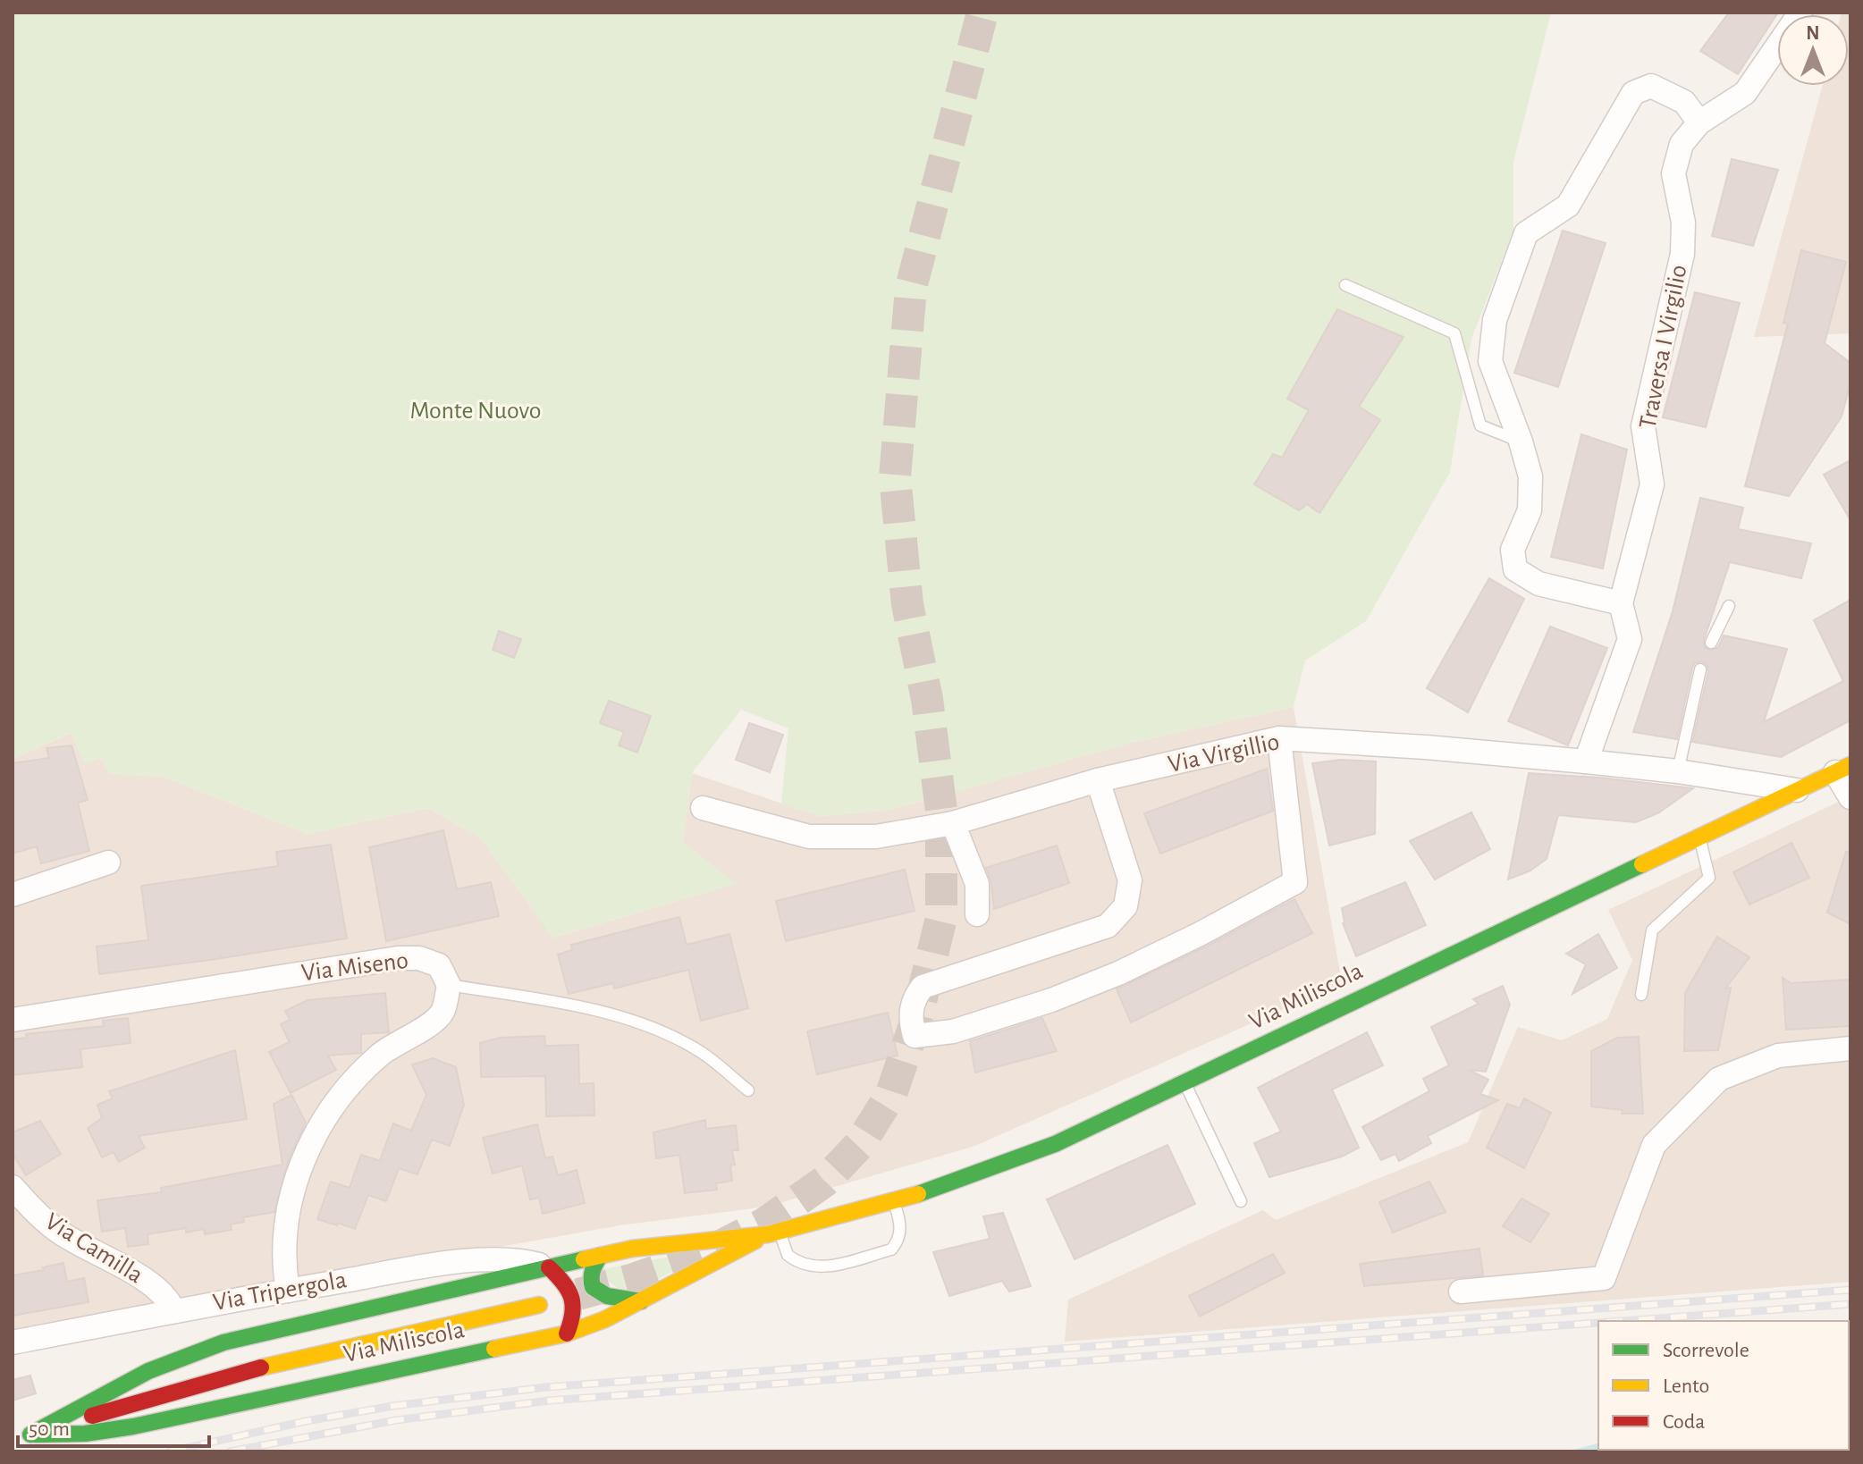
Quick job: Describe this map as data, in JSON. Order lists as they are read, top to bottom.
{
  "streets": {
    "street": [
      "Traversa I Virgilio",
      "Via Virgillio",
      "Via Miseno",
      "Via Miliscola",
      "Via Camilla",
      "Via Tripergola"
    ]
  },
  "crossings": [
    ["Traversa I Virgilio", "Via Virgillio"],
    ["Via Virgillio", "Via Miliscola"],
    ["Via Miliscola", "Via Tripergola"],
    ["Via Camilla", "Via Tripergola"]
  ],
  "parks": ["Monte Nuovo"],
  "legend": ["Scorrevole", "Lento", "Coda"],
  "scale_bar": "50 m",
  "north": "top"
}
